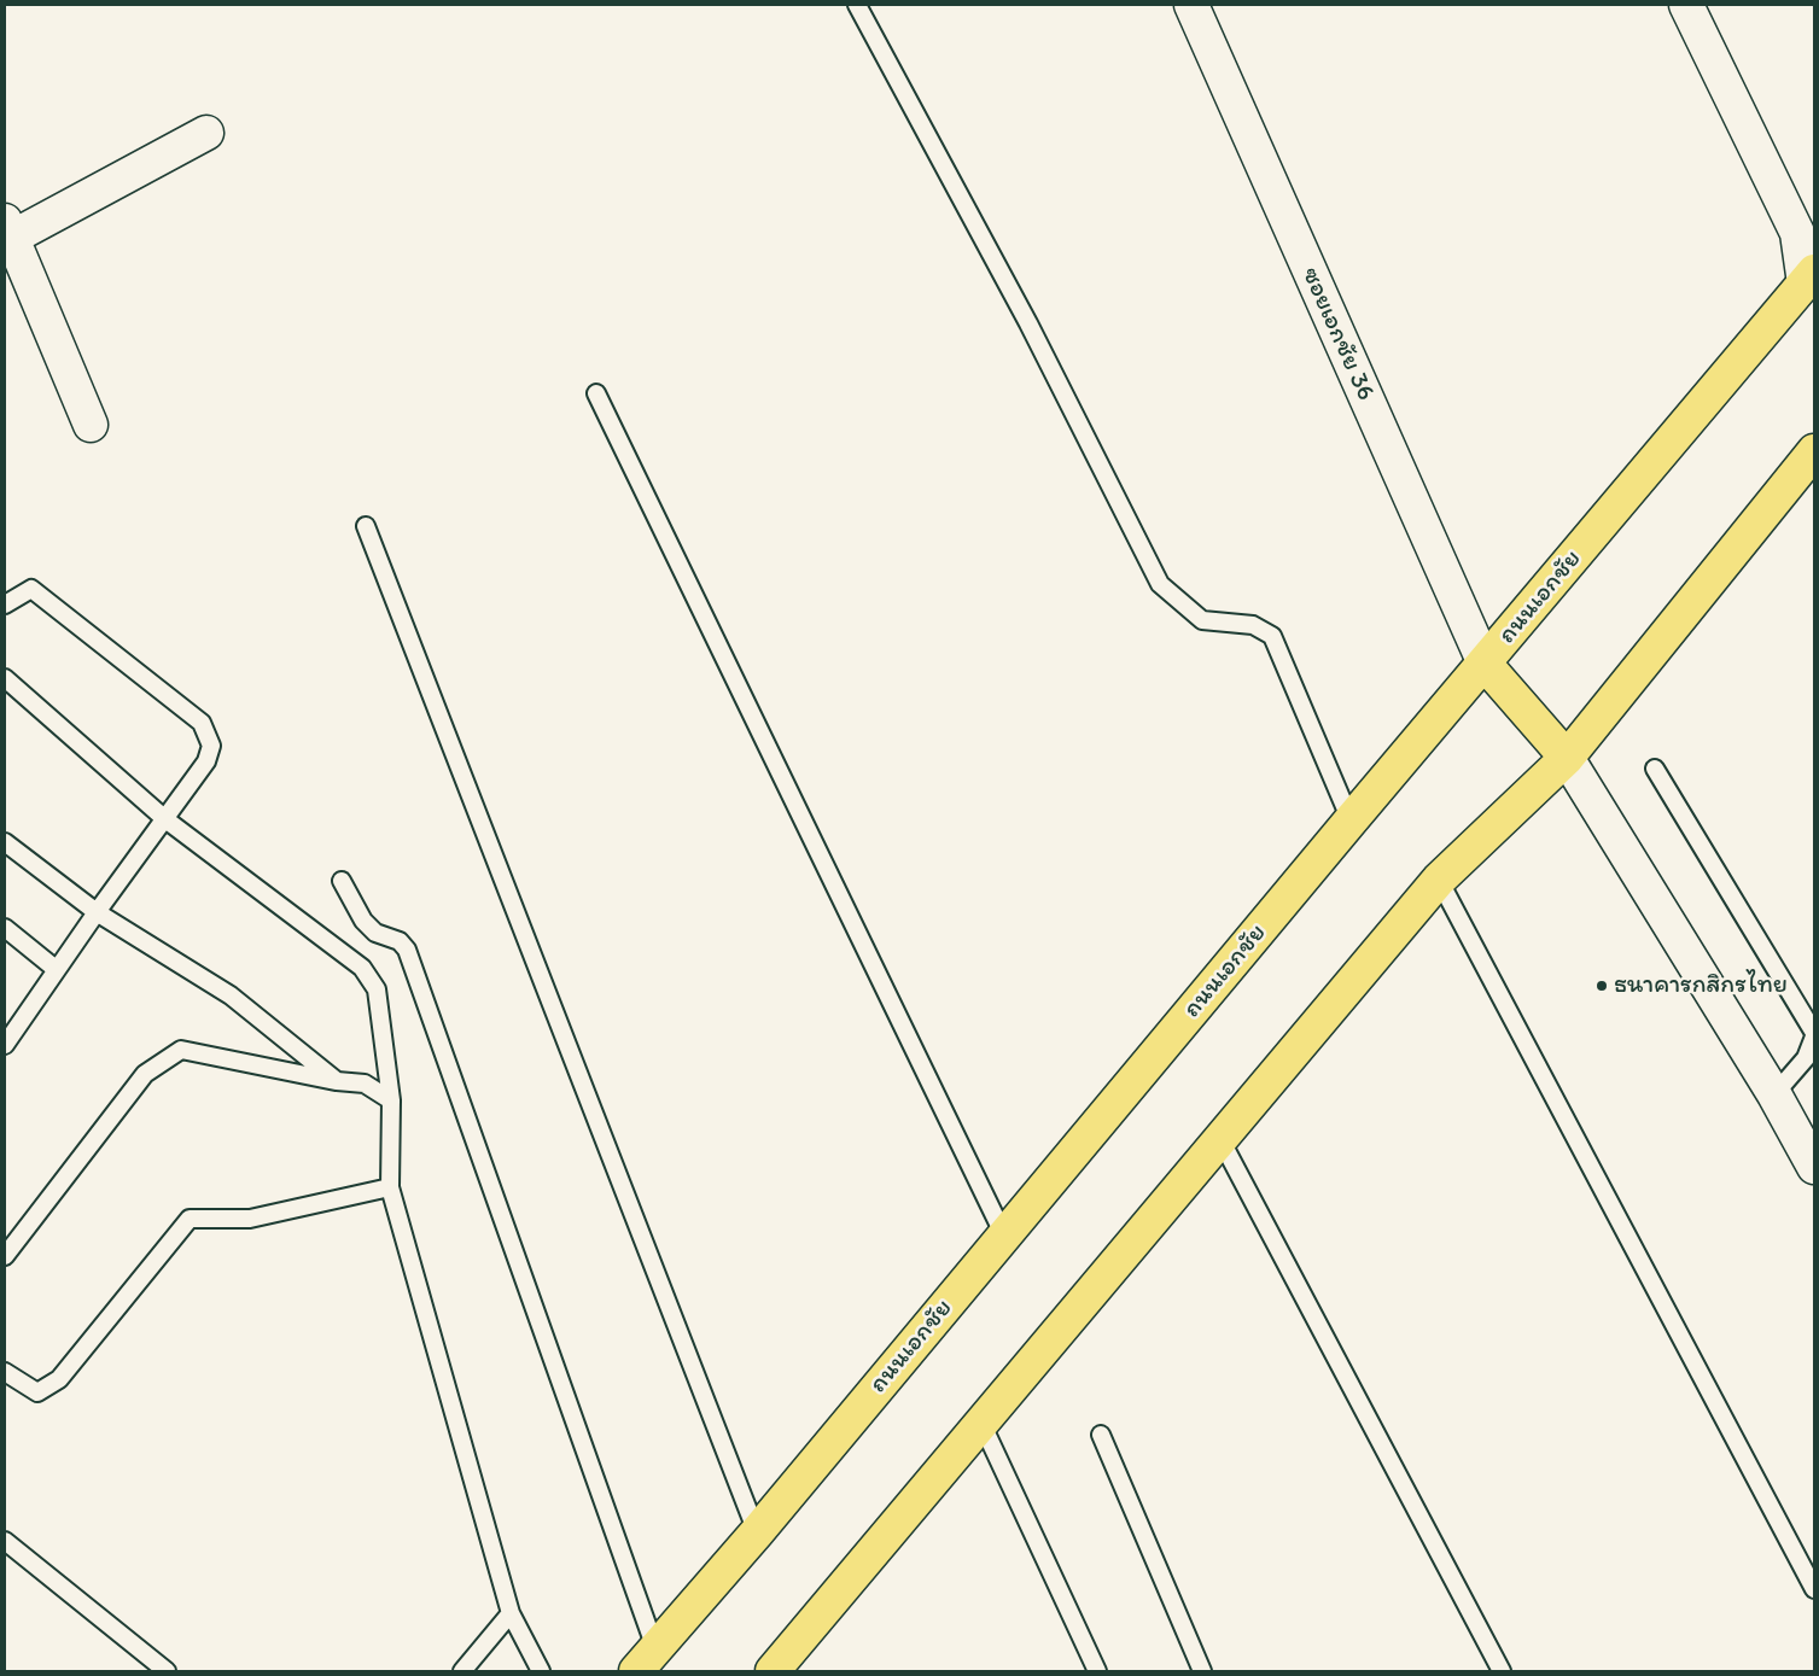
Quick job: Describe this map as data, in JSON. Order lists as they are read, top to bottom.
{
  "streets": {
    "main road": ["ถนนเอกชัย"],
    "street": ["ซอยเอกชัย 36"]
  },
  "crossings": [
    ["ซอยเอกชัย 36", "ถนนเอกชัย"]
  ],
  "places": ["ธนาคารกสิกรไทย"]
}
